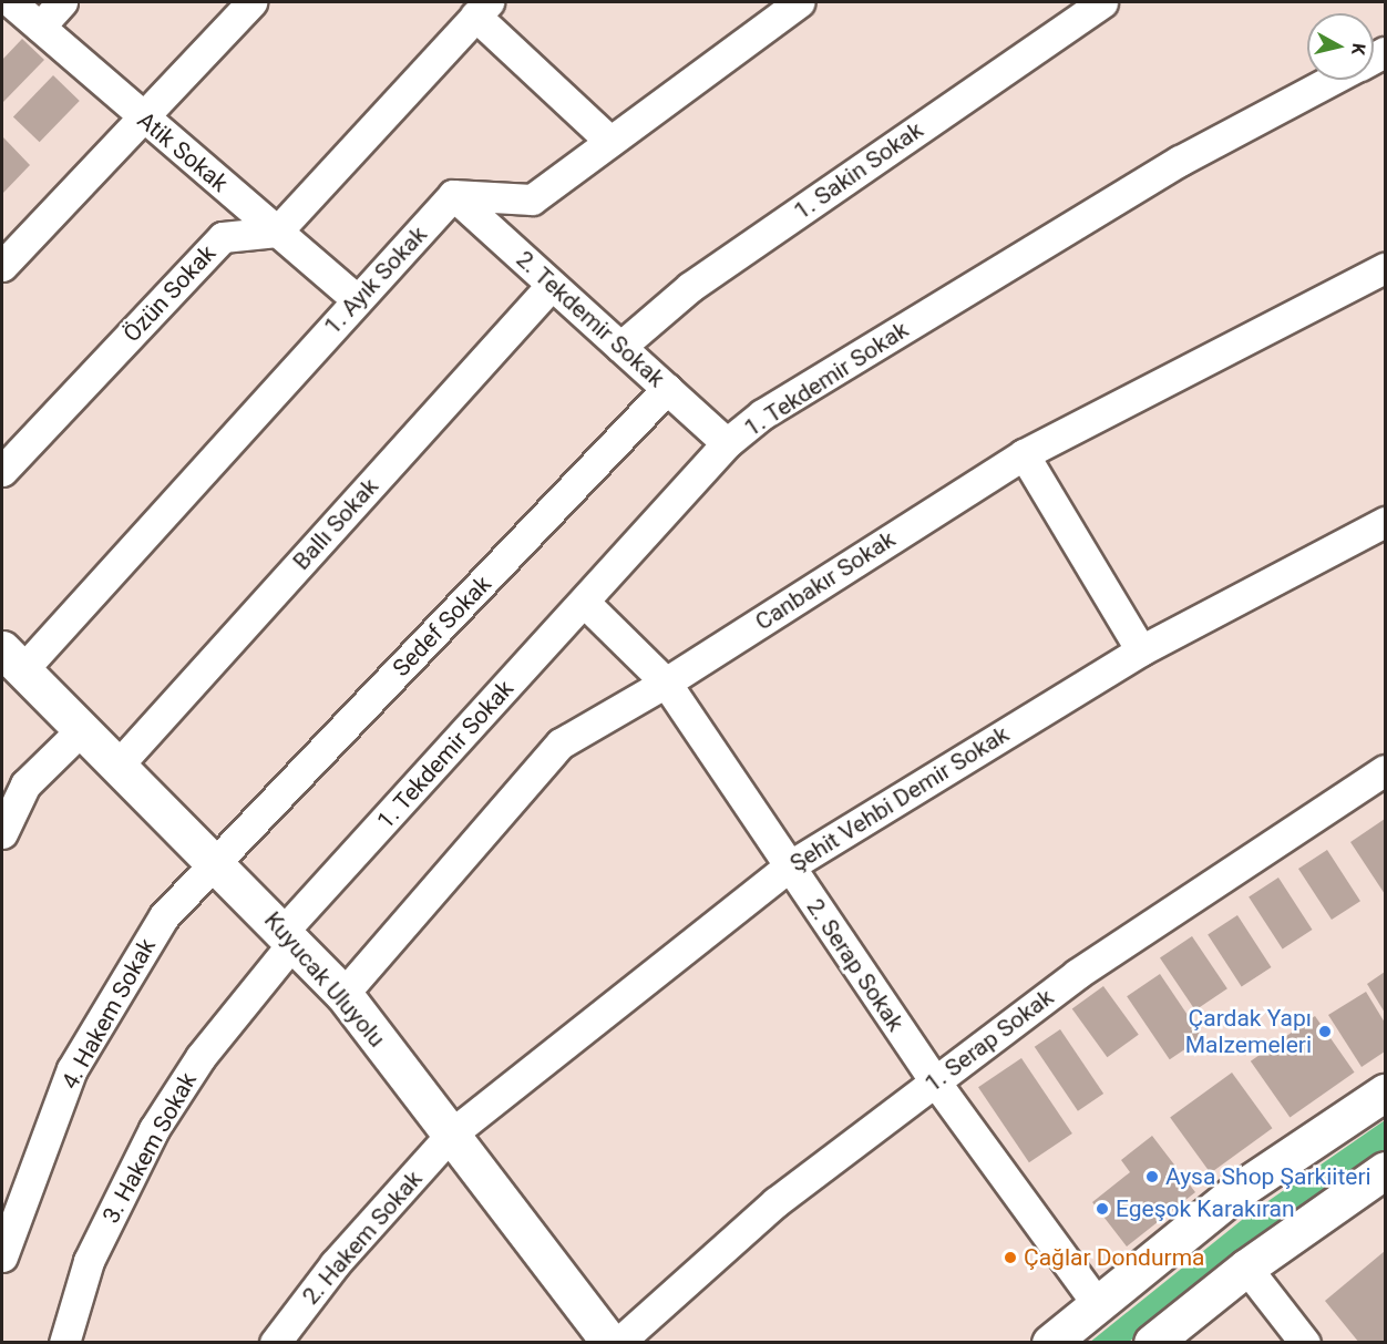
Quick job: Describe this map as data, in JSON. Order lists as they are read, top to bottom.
{
  "streets": {
    "street": [
      "Atik Sokak",
      "1. Sakin Sokak",
      "1. Ayık Sokak",
      "Özün Sokak",
      "2. Tekdemir Sokak",
      "1. Tekdemir Sokak",
      "Ballı Sokak",
      "Canbakır Sokak",
      "Sedef Sokak",
      "Şehit Vehbi Demir Sokak",
      "2. Serap Sokak",
      "Kuyucak Uluyolu",
      "4. Hakem Sokak",
      "1. Serap Sokak",
      "3. Hakem Sokak",
      "2. Hakem Sokak"
    ]
  },
  "crossings": [
    ["Atik Sokak", "1. Ayık Sokak"],
    ["Atik Sokak", "Özün Sokak"],
    ["1. Sakin Sokak", "2. Tekdemir Sokak"],
    ["1. Ayık Sokak", "2. Tekdemir Sokak"],
    ["1. Ayık Sokak", "Kuyucak Uluyolu"],
    ["2. Tekdemir Sokak", "1. Tekdemir Sokak"],
    ["2. Tekdemir Sokak", "Ballı Sokak"],
    ["2. Tekdemir Sokak", "Sedef Sokak"],
    ["1. Tekdemir Sokak", "2. Serap Sokak"],
    ["1. Tekdemir Sokak", "Kuyucak Uluyolu"],
    ["1. Tekdemir Sokak", "3. Hakem Sokak"],
    ["Ballı Sokak", "Kuyucak Uluyolu"],
    ["Canbakır Sokak", "2. Serap Sokak"],
    ["Canbakır Sokak", "Kuyucak Uluyolu"],
    ["Sedef Sokak", "Kuyucak Uluyolu"],
    ["Sedef Sokak", "4. Hakem Sokak"],
    ["Şehit Vehbi Demir Sokak", "2. Serap Sokak"],
    ["Şehit Vehbi Demir Sokak", "Kuyucak Uluyolu"],
    ["Şehit Vehbi Demir Sokak", "2. Hakem Sokak"],
    ["2. Serap Sokak", "1. Serap Sokak"],
    ["Kuyucak Uluyolu", "4. Hakem Sokak"],
    ["Kuyucak Uluyolu", "3. Hakem Sokak"],
    ["Kuyucak Uluyolu", "2. Hakem Sokak"]
  ],
  "places": [
    "Çardak Yapı Malzemeleri",
    "Aysa Shop Şarkiiteri",
    "Egeşok Karakıran",
    "Çağlar Dondurma"
  ],
  "north": "right"
}
